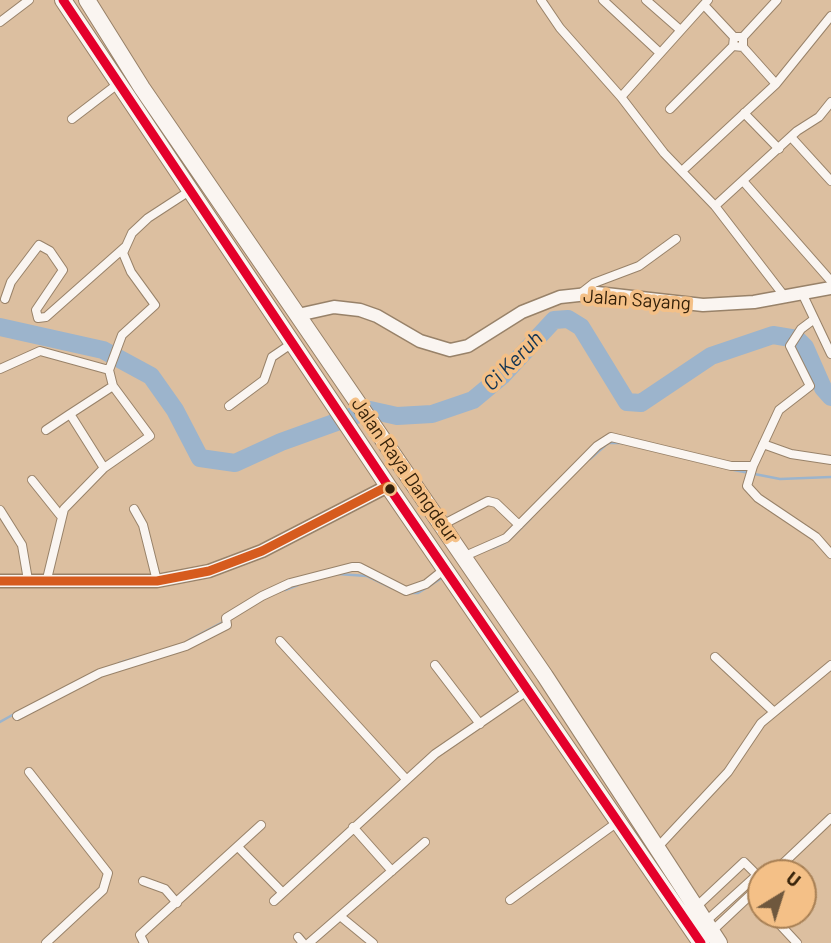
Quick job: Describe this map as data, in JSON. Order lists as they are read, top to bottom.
{
  "streets": {
    "highway": ["Jalan Raya Dangdeur"],
    "main road": ["Jalan Sayang"]
  },
  "crossings": [
    ["Jalan Sayang", "Jalan Raya Dangdeur"]
  ],
  "water": ["Ci Keruh"],
  "north": "top right"
}
